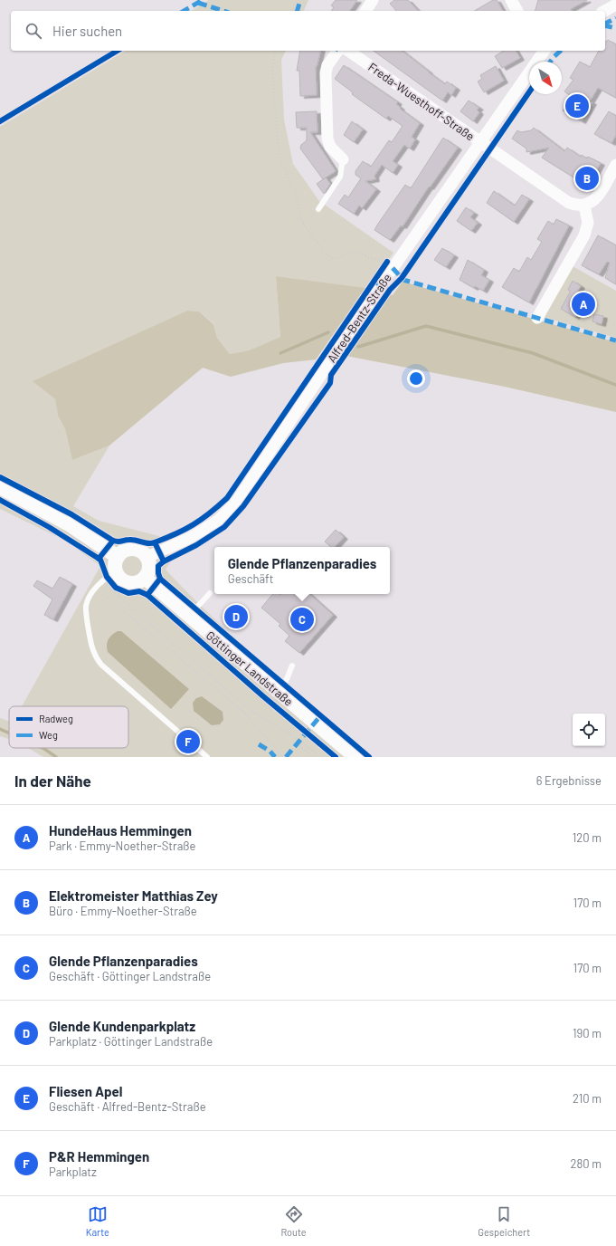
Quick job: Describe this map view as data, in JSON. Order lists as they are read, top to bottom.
{
  "streets": {
    "street": ["Freda-Wuesthoff-Straße", "Alfred-Bentz-Straße", "Göttinger Landstraße"]
  },
  "crossings": [
    ["Freda-Wuesthoff-Straße", "Alfred-Bentz-Straße"],
    ["Alfred-Bentz-Straße", "Göttinger Landstraße"]
  ],
  "legend": ["Radweg", "Weg"],
  "north": "bottom right",
  "page": {
    "search": "Hier suchen",
    "pins": [
      "E",
      "B",
      "A",
      "D",
      "C",
      "F"
    ],
    "popup": ["Glende Pflanzenparadies", "Geschäft"],
    "heading": ["In der Nähe", "6 Ergebnisse"],
    "list": [
      {
        "mark": "A",
        "name": "HundeHaus Hemmingen",
        "note": "Park · Emmy-Noether-Straße",
        "value": "120 m"
      },
      {
        "mark": "B",
        "name": "Elektromeister Matthias Zey",
        "note": "Büro · Emmy-Noether-Straße",
        "value": "170 m"
      },
      {
        "mark": "C",
        "name": "Glende Pflanzenparadies",
        "note": "Geschäft · Göttinger Landstraße",
        "value": "170 m"
      },
      {
        "mark": "D",
        "name": "Glende Kundenparkplatz",
        "note": "Parkplatz · Göttinger Landstraße",
        "value": "190 m"
      },
      {
        "mark": "E",
        "name": "Fliesen Apel",
        "note": "Geschäft · Alfred-Bentz-Straße",
        "value": "210 m"
      },
      {
        "mark": "F",
        "name": "P&R Hemmingen",
        "note": "Parkplatz",
        "value": "280 m"
      }
    ],
    "nav": ["Karte", "Route", "Gespeichert"]
  }
}
